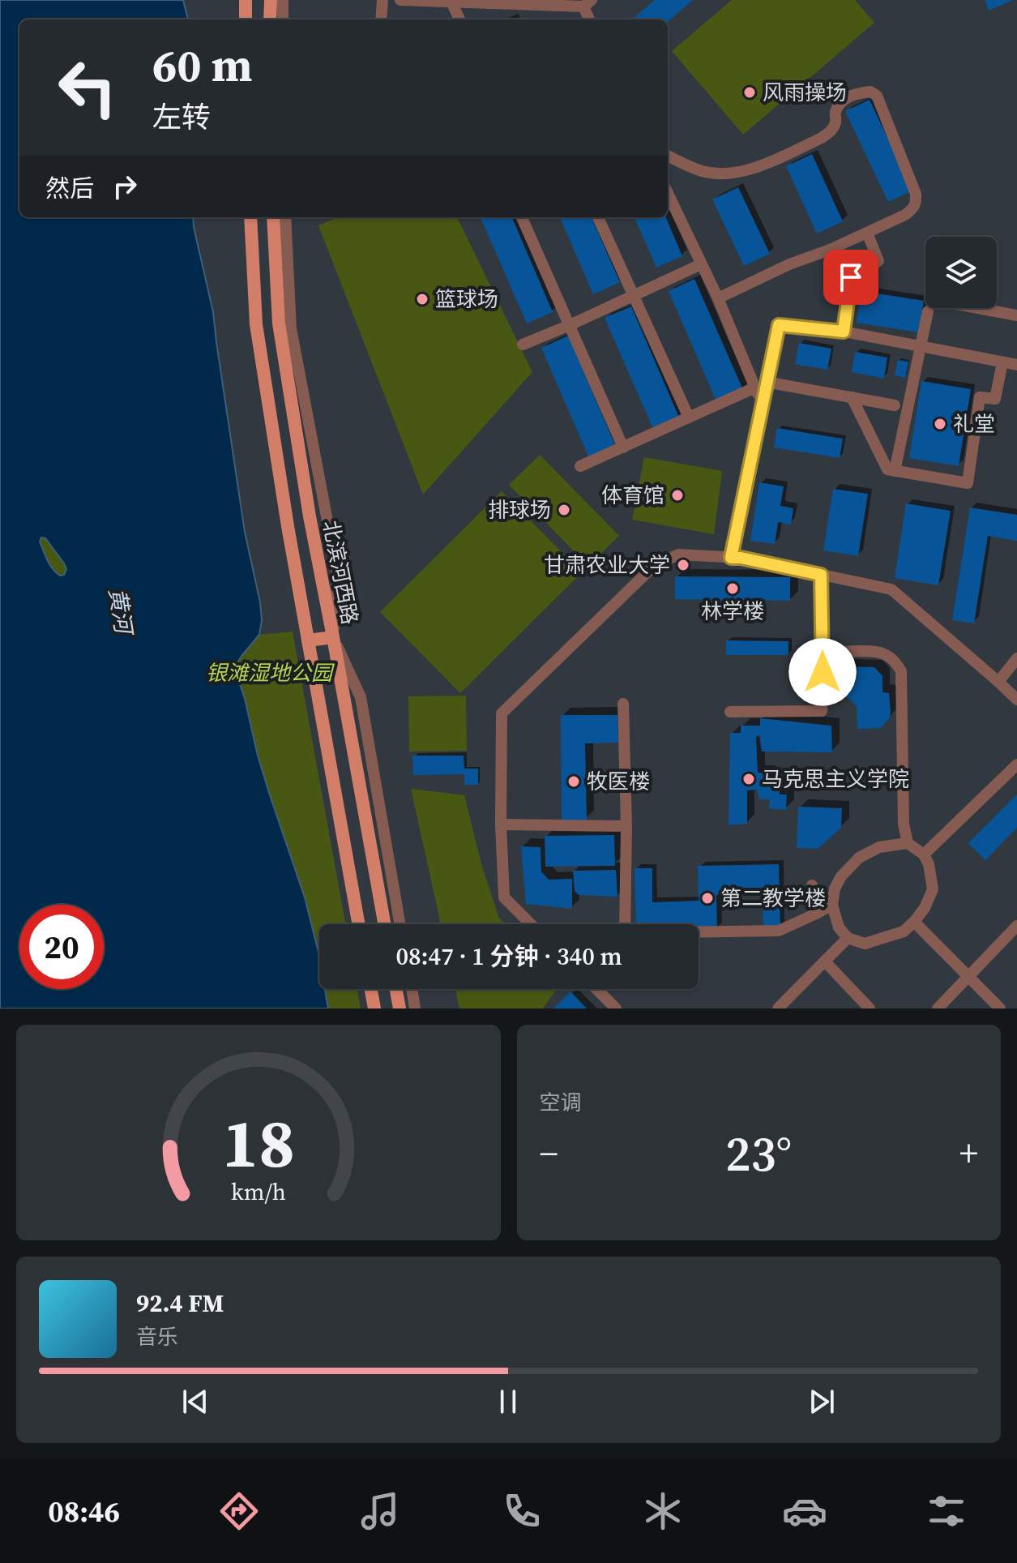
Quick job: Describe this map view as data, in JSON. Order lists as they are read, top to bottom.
{
  "streets": {
    "main road": ["北滨河西路"]
  },
  "water": ["黄河"],
  "parks": ["银滩湿地公园"],
  "places": [
    "风雨操场",
    "篮球场",
    "礼堂",
    "体育馆",
    "排球场",
    "甘肃农业大学",
    "林学楼",
    "马克思主义学院",
    "牧医楼",
    "第二教学楼"
  ],
  "page": {
    "turn": ["60 m", "左转"],
    "then": "然后",
    "limit": "20",
    "trip": "08:47 · 1 分钟 · 340 m",
    "tile": "空调",
    "heat": ["−", "23°", "+"],
    "song": ["92.4 FM", "音乐"],
    "tabs": "08:46",
    "gauge": ["18", "km/h"]
  }
}
